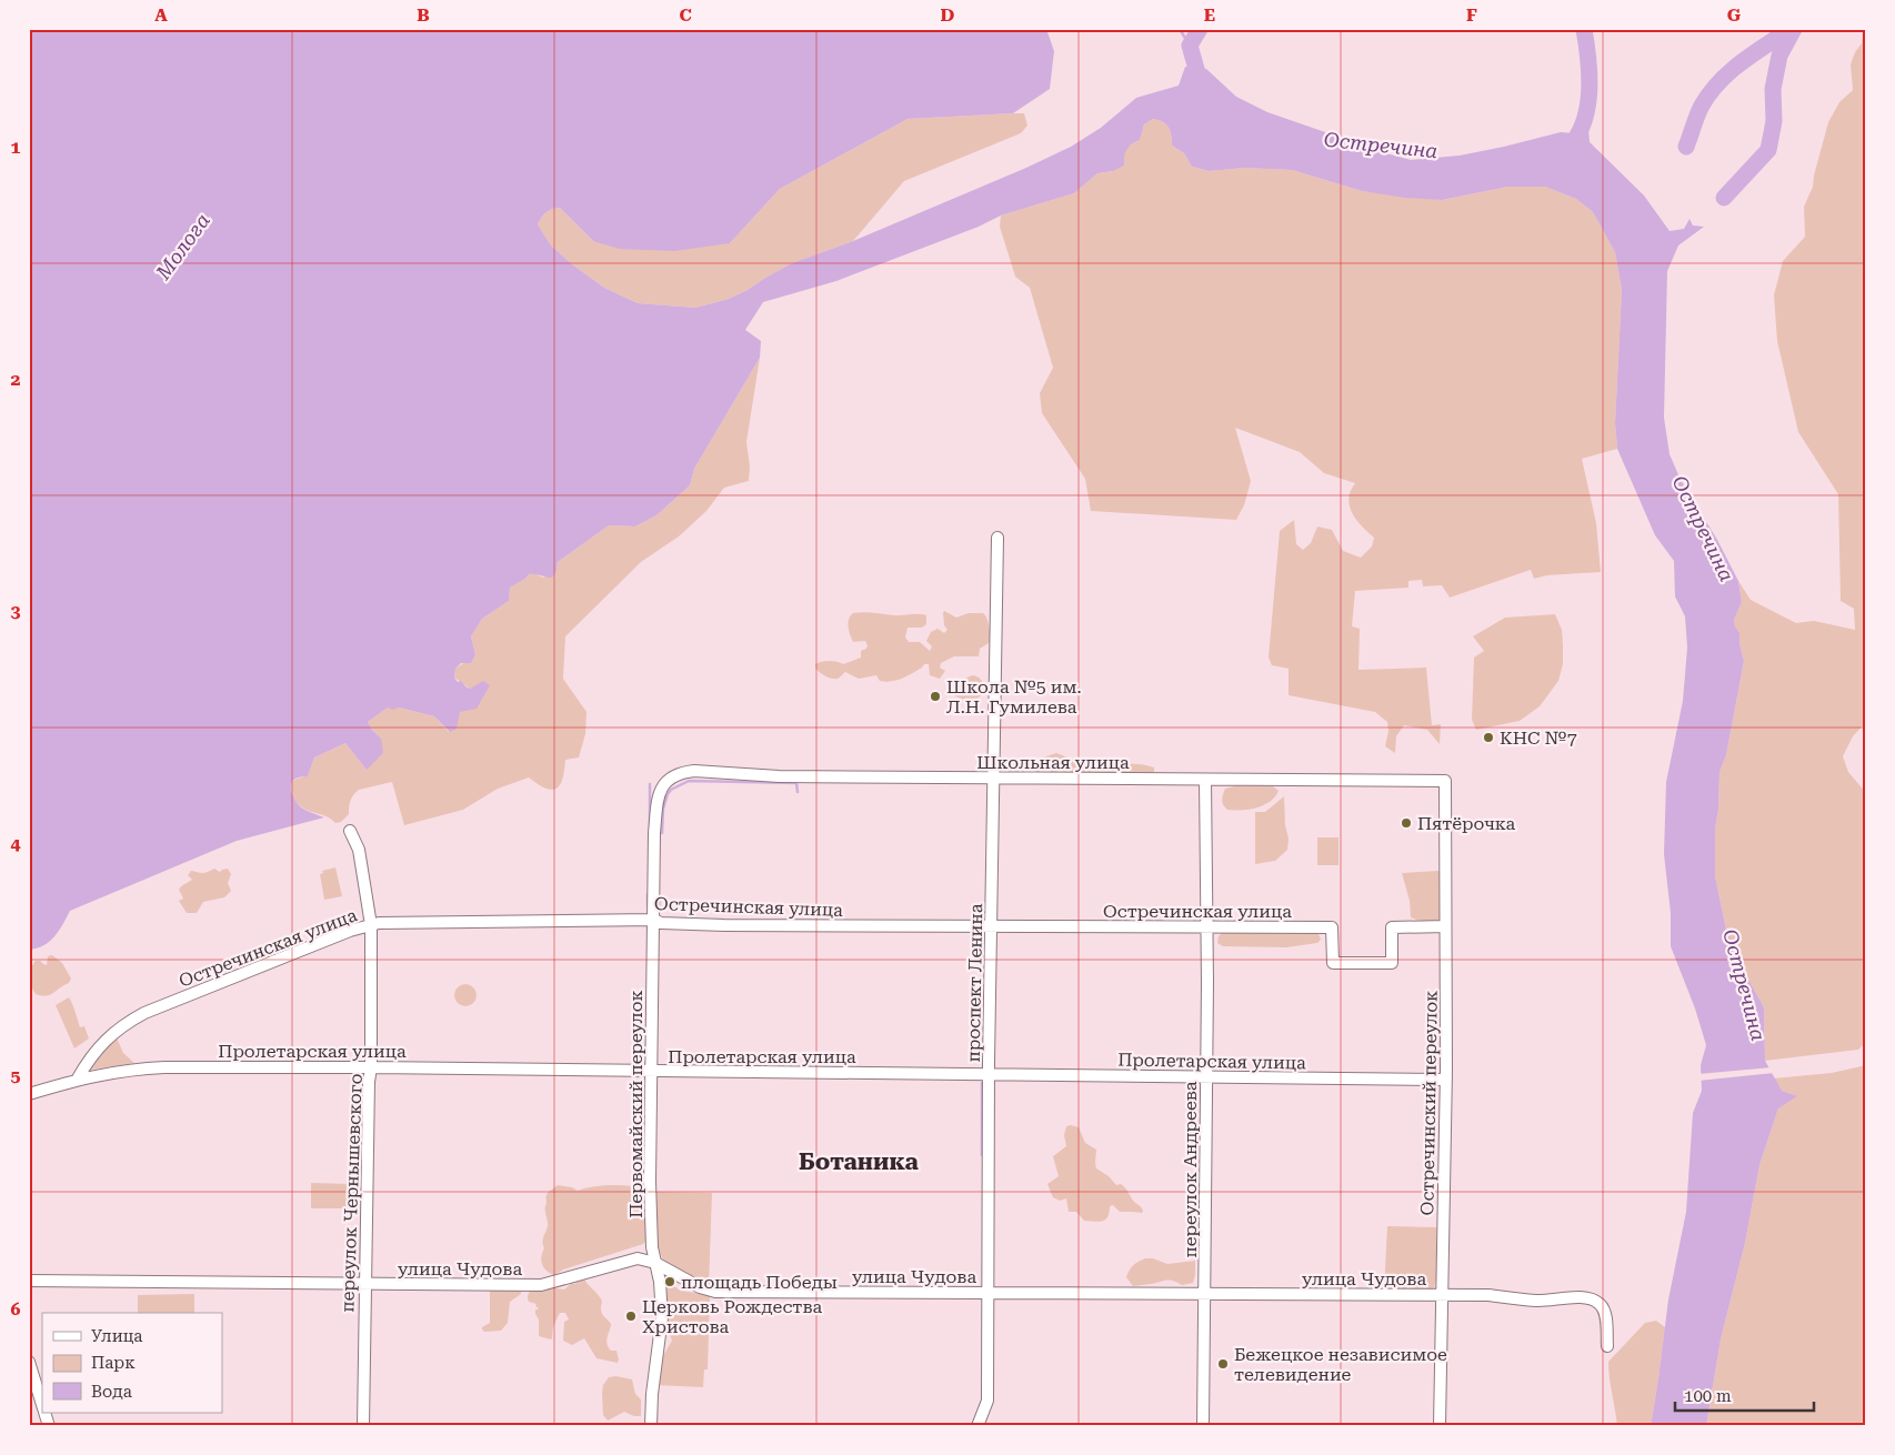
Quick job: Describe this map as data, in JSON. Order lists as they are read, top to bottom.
{
  "streets": {
    "street": [
      "Школьная улица",
      "Остречинская улица",
      "проспект Ленина",
      "Пролетарская улица",
      "Остречинский переулок",
      "Первомайский переулок",
      "переулок Андреева",
      "переулок Чернышевского",
      "улица Чудова"
    ]
  },
  "crossings": [
    ["Школьная улица", "проспект Ленина"],
    ["Школьная улица", "Остречинский переулок"],
    ["Школьная улица", "Первомайский переулок"],
    ["Школьная улица", "переулок Андреева"],
    ["Остречинская улица", "проспект Ленина"],
    ["Остречинская улица", "Пролетарская улица"],
    ["Остречинская улица", "Остречинский переулок"],
    ["Остречинская улица", "Первомайский переулок"],
    ["Остречинская улица", "переулок Андреева"],
    ["Остречинская улица", "переулок Чернышевского"],
    ["проспект Ленина", "Пролетарская улица"],
    ["проспект Ленина", "улица Чудова"],
    ["Пролетарская улица", "Остречинский переулок"],
    ["Пролетарская улица", "Первомайский переулок"],
    ["Пролетарская улица", "переулок Андреева"],
    ["Пролетарская улица", "переулок Чернышевского"],
    ["Остречинский переулок", "улица Чудова"],
    ["Первомайский переулок", "улица Чудова"],
    ["переулок Андреева", "улица Чудова"],
    ["переулок Чернышевского", "улица Чудова"]
  ],
  "districts": ["Ботаника"],
  "water": ["Остречина", "Молога"],
  "places": [
    "Школа №5 им. Л.Н. Гумилева",
    "КНС №7",
    "Пятёрочка",
    "площадь Победы",
    "Церковь Рождества Христова",
    "Бежецкое независимое телевидение"
  ],
  "legend": ["Улица", "Парк", "Вода"],
  "scale_bar": "100 m",
  "grid": {
    "columns": [
      "A",
      "B",
      "C",
      "D",
      "E",
      "F",
      "G"
    ],
    "rows": [
      "1",
      "2",
      "3",
      "4",
      "5",
      "6"
    ]
  }
}
